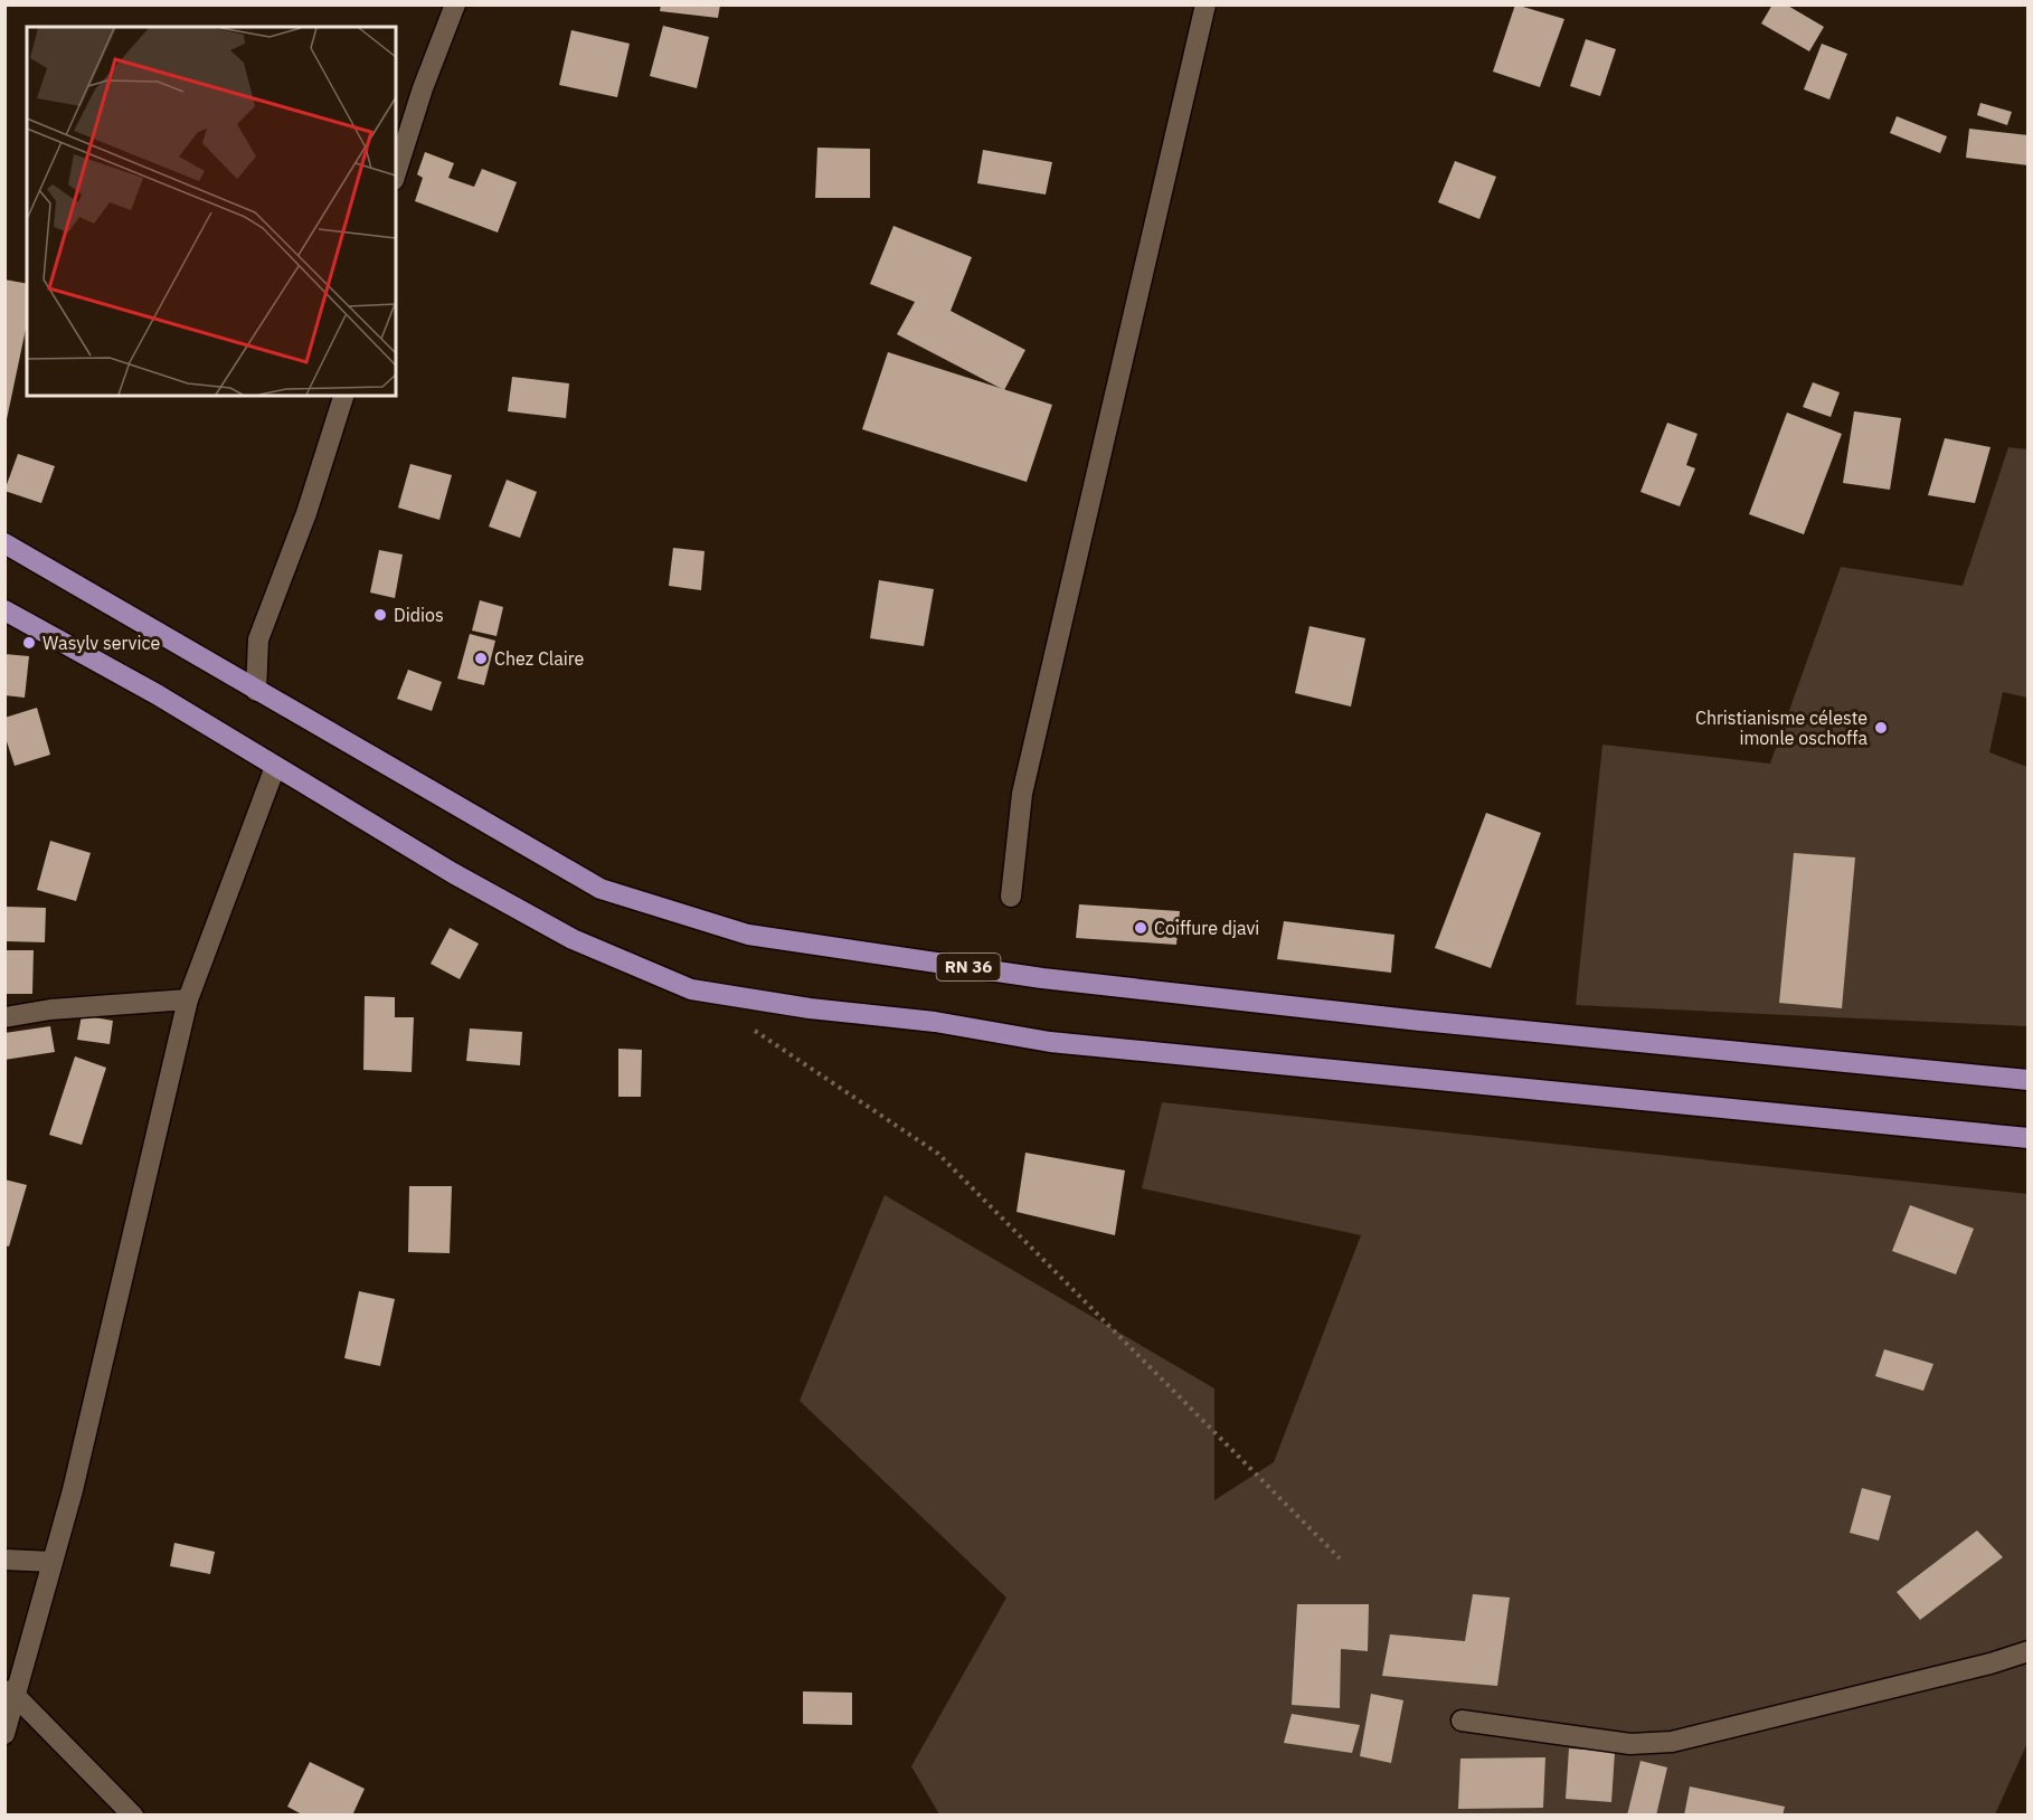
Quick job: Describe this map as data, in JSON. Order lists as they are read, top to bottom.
{
  "streets": {
    "main road": ["RN 36"]
  },
  "places": [
    "Didios",
    "Wasylv service",
    "Chez Claire",
    "Christianisme céleste imonle oschoffa",
    "Coiffure djavi"
  ]
}
